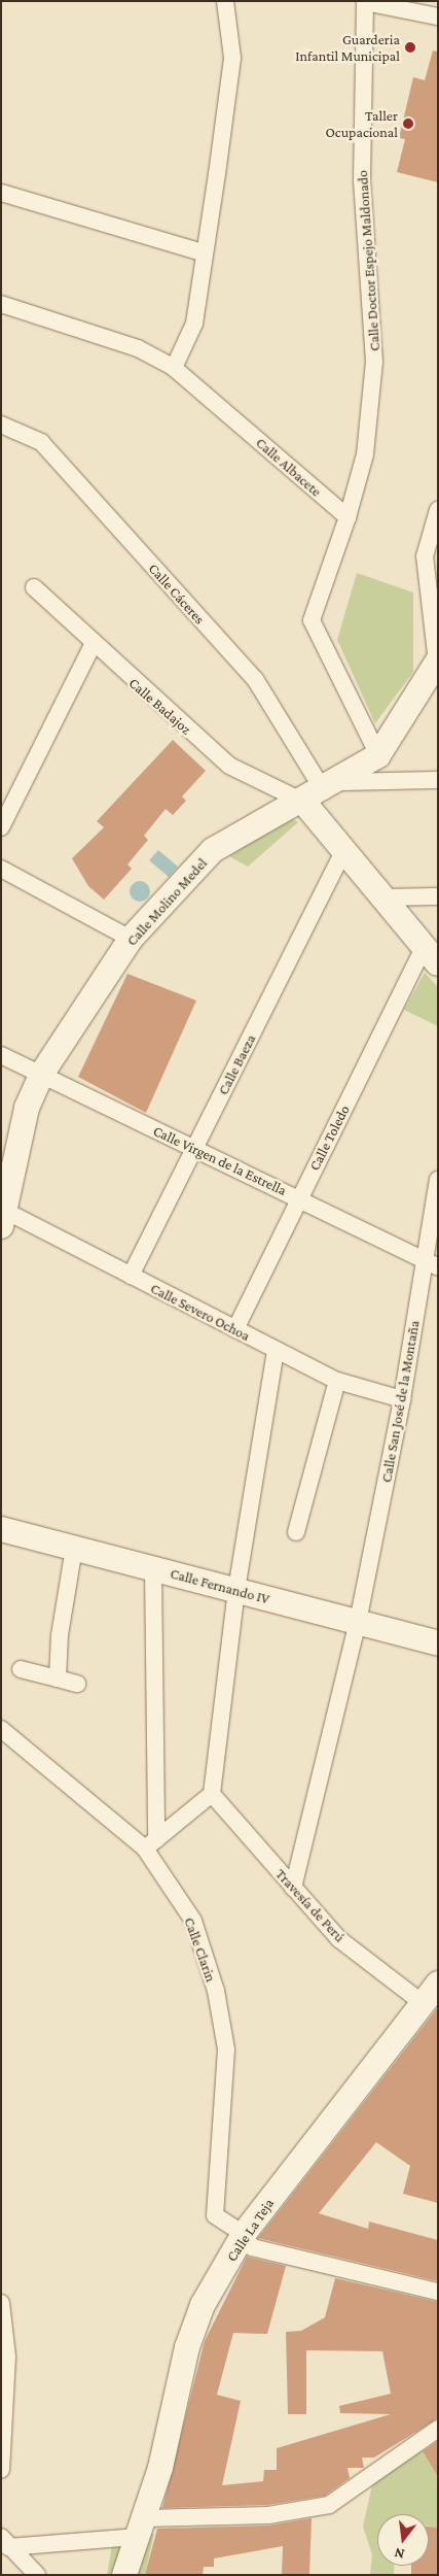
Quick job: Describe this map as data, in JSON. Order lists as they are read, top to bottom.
{
  "streets": {
    "street": [
      "Calle Doctor Espejo Maldonado",
      "Calle Albacete",
      "Calle Cáceres",
      "Calle Badajoz",
      "Calle Molino Medel",
      "Calle Baeza",
      "Calle Toledo",
      "Calle Virgen de la Estrella",
      "Calle Severo Ochoa",
      "Calle San José de la Montaña",
      "Calle Fernando IV",
      "Travesía de Perú",
      "Calle Clarin",
      "Calle La Teja"
    ]
  },
  "crossings": [
    ["Calle Doctor Espejo Maldonado", "Calle Albacete"],
    ["Calle Cáceres", "Calle Badajoz"],
    ["Calle Cáceres", "Calle Molino Medel"],
    ["Calle Badajoz", "Calle Molino Medel"],
    ["Calle Molino Medel", "Calle Virgen de la Estrella"],
    ["Calle Molino Medel", "Calle Severo Ochoa"],
    ["Calle Baeza", "Calle Virgen de la Estrella"],
    ["Calle Baeza", "Calle Severo Ochoa"],
    ["Calle Toledo", "Calle Virgen de la Estrella"],
    ["Calle Toledo", "Calle Severo Ochoa"],
    ["Calle Virgen de la Estrella", "Calle San José de la Montaña"],
    ["Calle Severo Ochoa", "Calle San José de la Montaña"],
    ["Calle San José de la Montaña", "Calle Fernando IV"],
    ["Calle San José de la Montaña", "Travesía de Perú"],
    ["Travesía de Perú", "Calle La Teja"],
    ["Calle Clarin", "Calle La Teja"]
  ],
  "places": ["Guarderia Infantil Municipal", "Taller Ocupacional"],
  "north": "bottom"
}
